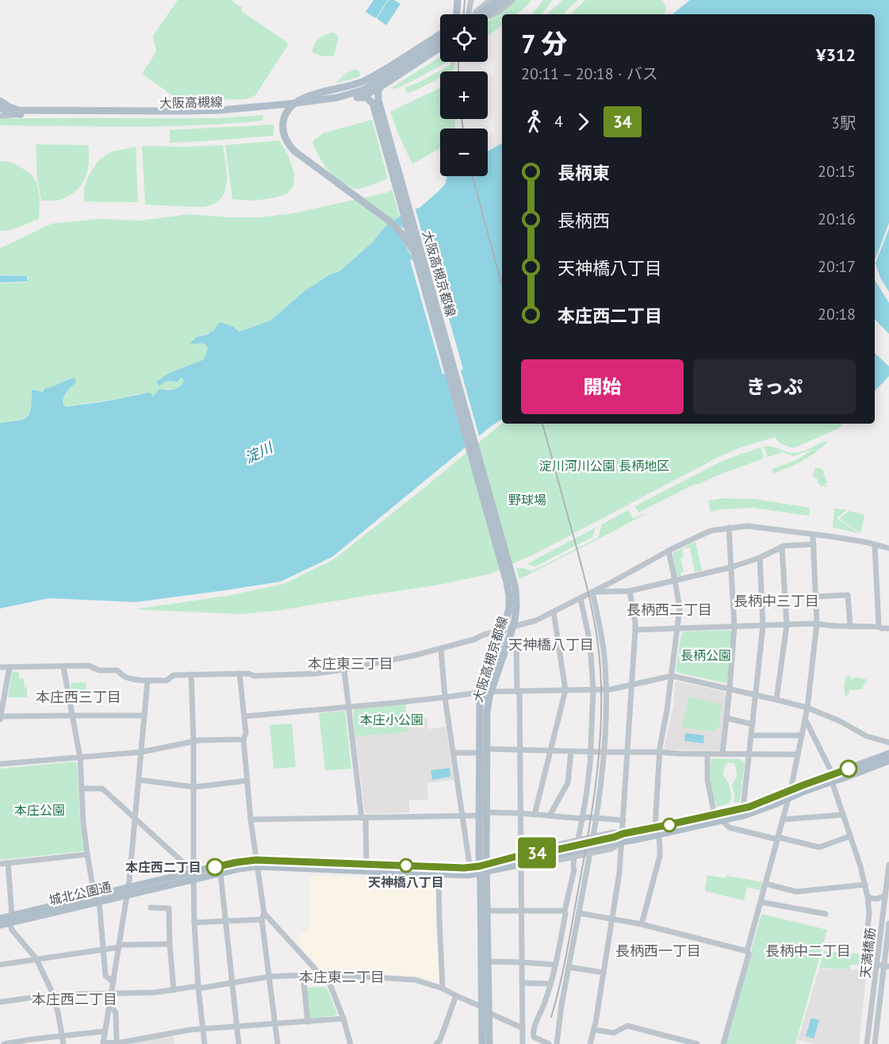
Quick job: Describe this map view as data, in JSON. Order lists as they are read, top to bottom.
{
  "streets": {
    "main road": ["大阪高槻線", "大阪高槻京都線", "城北公園通"],
    "street": ["天満橋筋"]
  },
  "crossings": [
    ["大阪高槻線", "大阪高槻京都線"],
    ["大阪高槻京都線", "城北公園通"]
  ],
  "districts": [
    "長柄中三丁目",
    "長柄西二丁目",
    "天神橋八丁目",
    "本庄東三丁目",
    "本庄西三丁目",
    "長柄西一丁目",
    "長柄中二丁目",
    "本庄東二丁目",
    "本庄西二丁目"
  ],
  "water": ["淀川"],
  "parks": [
    "淀川河川公園 長柄地区",
    "野球場",
    "長柄公園",
    "本庄小公園",
    "本庄公園"
  ],
  "places": ["天神橋八丁目", "本庄西二丁目"],
  "lines": ["bus line 34"],
  "page": {
    "on_map": "34",
    "map_buttons": ["+", "−"],
    "heading": ["7 分", "20:11 – 20:18 · バス", "¥312"],
    "legs": ["4", "34", "3駅"],
    "list": [
      {
        "name": "長柄東",
        "value": "20:15"
      },
      {
        "name": "長柄西",
        "value": "20:16"
      },
      {
        "name": "天神橋八丁目",
        "value": "20:17"
      },
      {
        "name": "本庄西二丁目",
        "value": "20:18"
      }
    ],
    "buttons": ["開始", "きっぷ"]
  }
}
